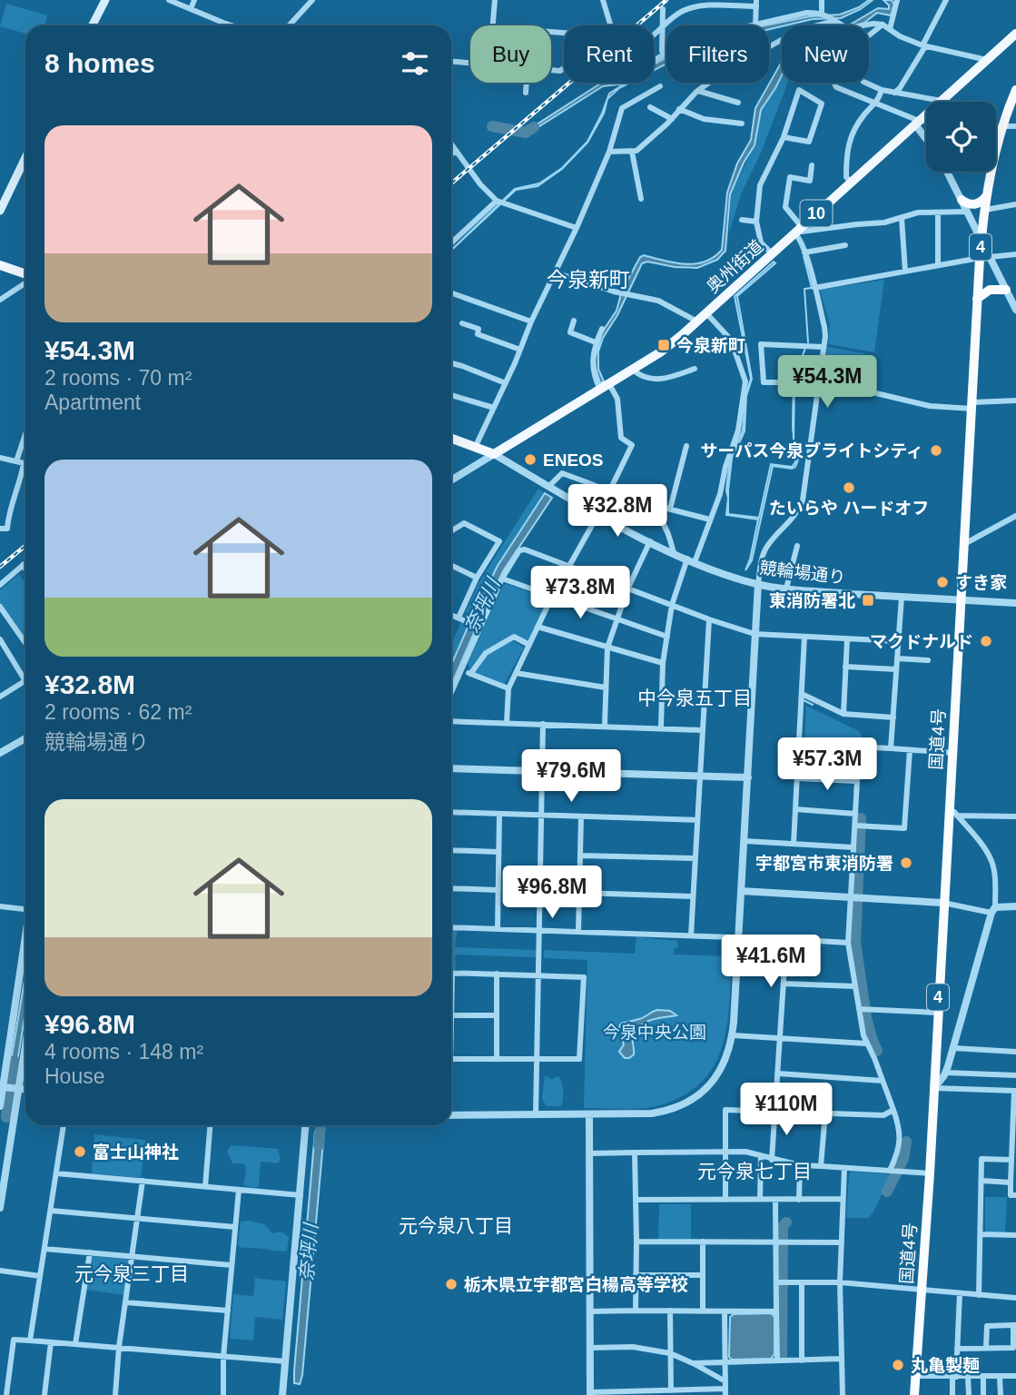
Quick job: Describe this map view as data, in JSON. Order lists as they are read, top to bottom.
{
  "streets": {
    "highway": ["4", "国道4号"],
    "main road": ["10", "奥州街道", "競輪場通り"]
  },
  "crossings": [
    ["奥州街道", "競輪場通り"],
    ["競輪場通り", "国道4号"]
  ],
  "districts": [
    "今泉新町",
    "中今泉五丁目",
    "元今泉七丁目",
    "元今泉八丁目",
    "元今泉三丁目"
  ],
  "water": ["奈坪川"],
  "parks": ["今泉中央公園"],
  "places": {
    "transit": ["今泉新町", "東消防署北"],
    "other": [
      "サーパス今泉ブライトシティ",
      "ENEOS",
      "たいらや ハードオフ",
      "すき家",
      "マクドナルド",
      "宇都宮市東消防署",
      "富士山神社",
      "栃木県立宇都宮白楊高等学校",
      "丸亀製麺"
    ]
  },
  "page": {
    "chip": [
      "Buy",
      "Rent",
      "Filters",
      "New"
    ],
    "heading": "8 homes",
    "list": [
      {
        "name": "¥54.3M",
        "note": "2 rooms · 70 m² · Apartment"
      },
      {
        "name": "¥32.8M",
        "note": "2 rooms · 62 m² · 競輪場通り"
      },
      {
        "name": "¥96.8M",
        "note": "4 rooms · 148 m² · House"
      }
    ],
    "price": [
      "¥54.3M",
      "¥32.8M",
      "¥73.8M",
      "¥57.3M",
      "¥79.6M",
      "¥96.8M",
      "¥41.6M",
      "¥110M"
    ]
  }
}
